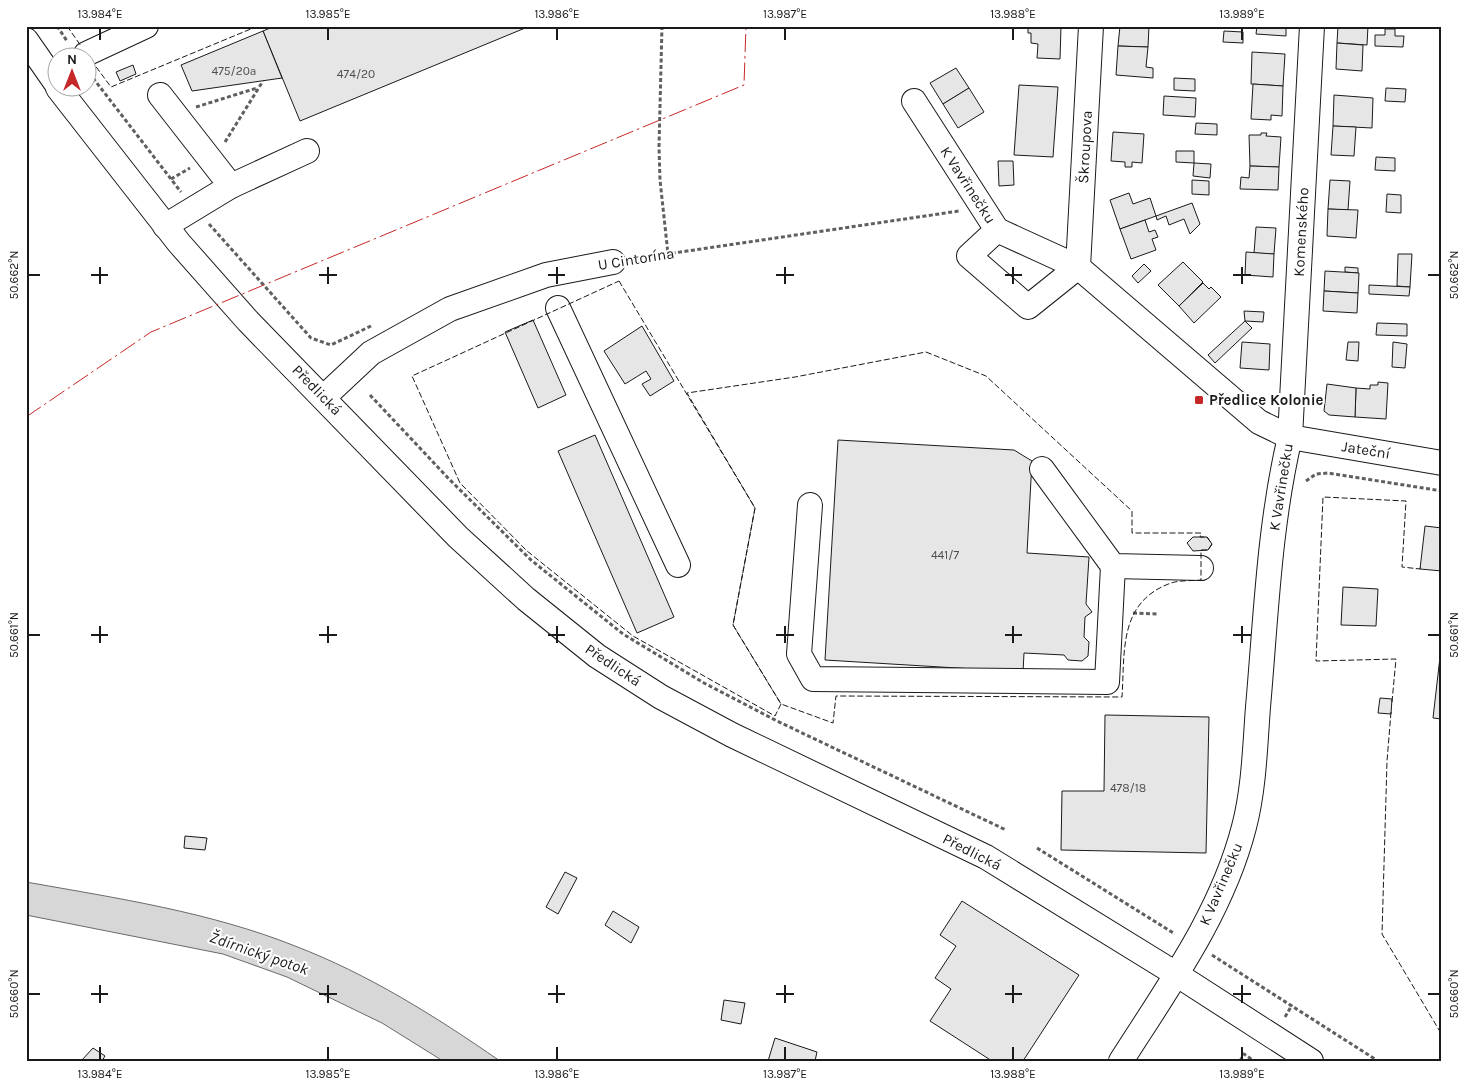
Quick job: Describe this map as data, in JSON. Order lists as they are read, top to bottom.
{
  "streets": {
    "street": [
      "Škroupova",
      "K Vavřinečku",
      "Komenského",
      "U Cintorína",
      "Předlická",
      "Jateční"
    ]
  },
  "crossings": [
    ["Škroupova", "K Vavřinečku"],
    ["K Vavřinečku", "Komenského"],
    ["K Vavřinečku", "U Cintorína"],
    ["K Vavřinečku", "Předlická"],
    ["K Vavřinečku", "Jateční"],
    ["Komenského", "Jateční"],
    ["U Cintorína", "Předlická"]
  ],
  "water": ["Ždírnický potok"],
  "places": {
    "transit": ["Předlice Kolonie"]
  },
  "house_numbers": [
    "475/20a",
    "474/20",
    "441/7",
    "478/18"
  ],
  "north": "top",
  "coordinates": [
    "13.984°E",
    "13.985°E",
    "13.986°E",
    "13.987°E",
    "13.988°E",
    "13.989°E",
    "50.662°N",
    "50.661°N",
    "50.660°N"
  ]
}
